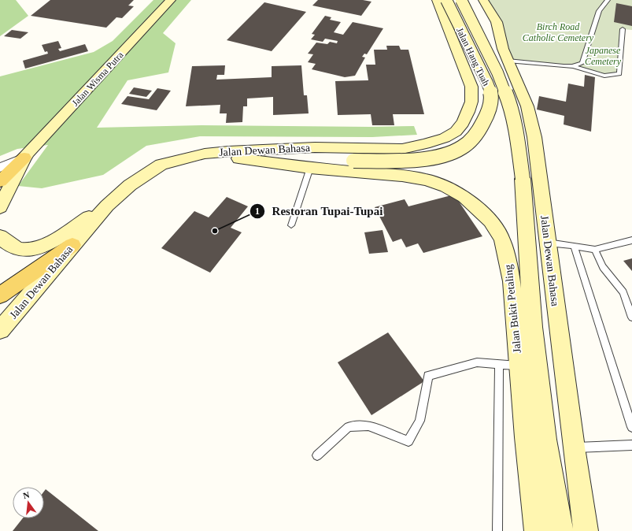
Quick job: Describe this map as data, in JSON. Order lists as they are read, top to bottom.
{
  "streets": {
    "main road": [
      "Jalan Hang Tuah",
      "Jalan Wisma Putra",
      "Jalan Dewan Bahasa",
      "Jalan Bukit Petaling"
    ]
  },
  "crossings": [
    ["Jalan Hang Tuah", "Jalan Dewan Bahasa"],
    ["Jalan Dewan Bahasa", "Jalan Bukit Petaling"]
  ],
  "parks": ["Birch Road Catholic Cemetery", "Japanese Cemetery"],
  "places": ["Restoran Tupai-Tupai"],
  "north": "top"
}
